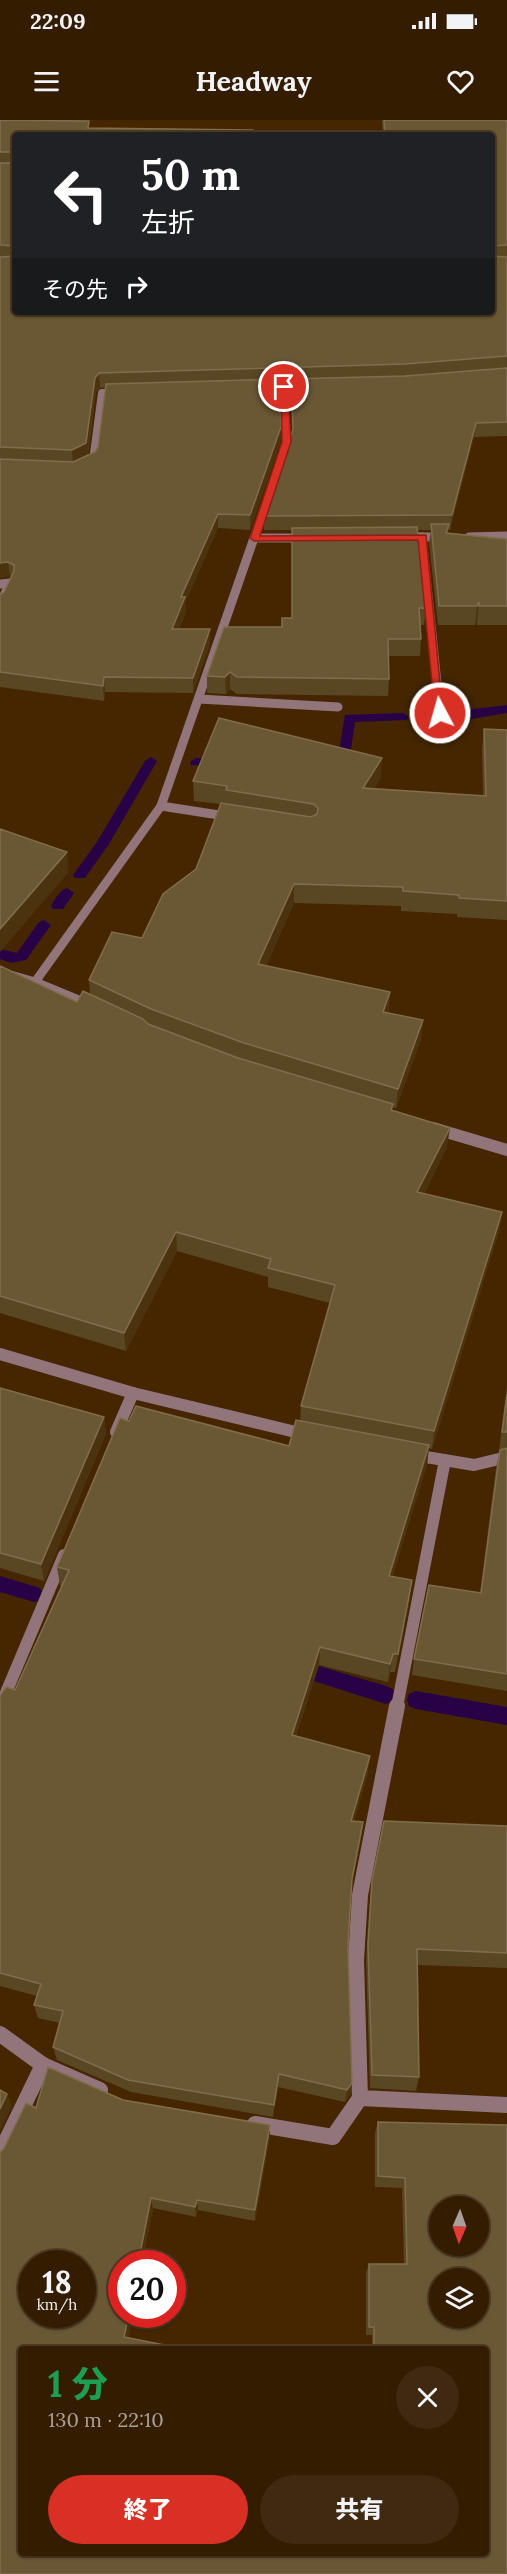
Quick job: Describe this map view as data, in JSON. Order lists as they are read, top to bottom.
{
  "north": "bottom",
  "page": {
    "status": "22:09",
    "header": "Headway",
    "turn": ["50 m", "左折"],
    "then": "その先",
    "speed": "18 km/h",
    "limit": "20",
    "heading": ["1 分", "130 m · 22:10"],
    "buttons": ["終了", "共有"]
  }
}
